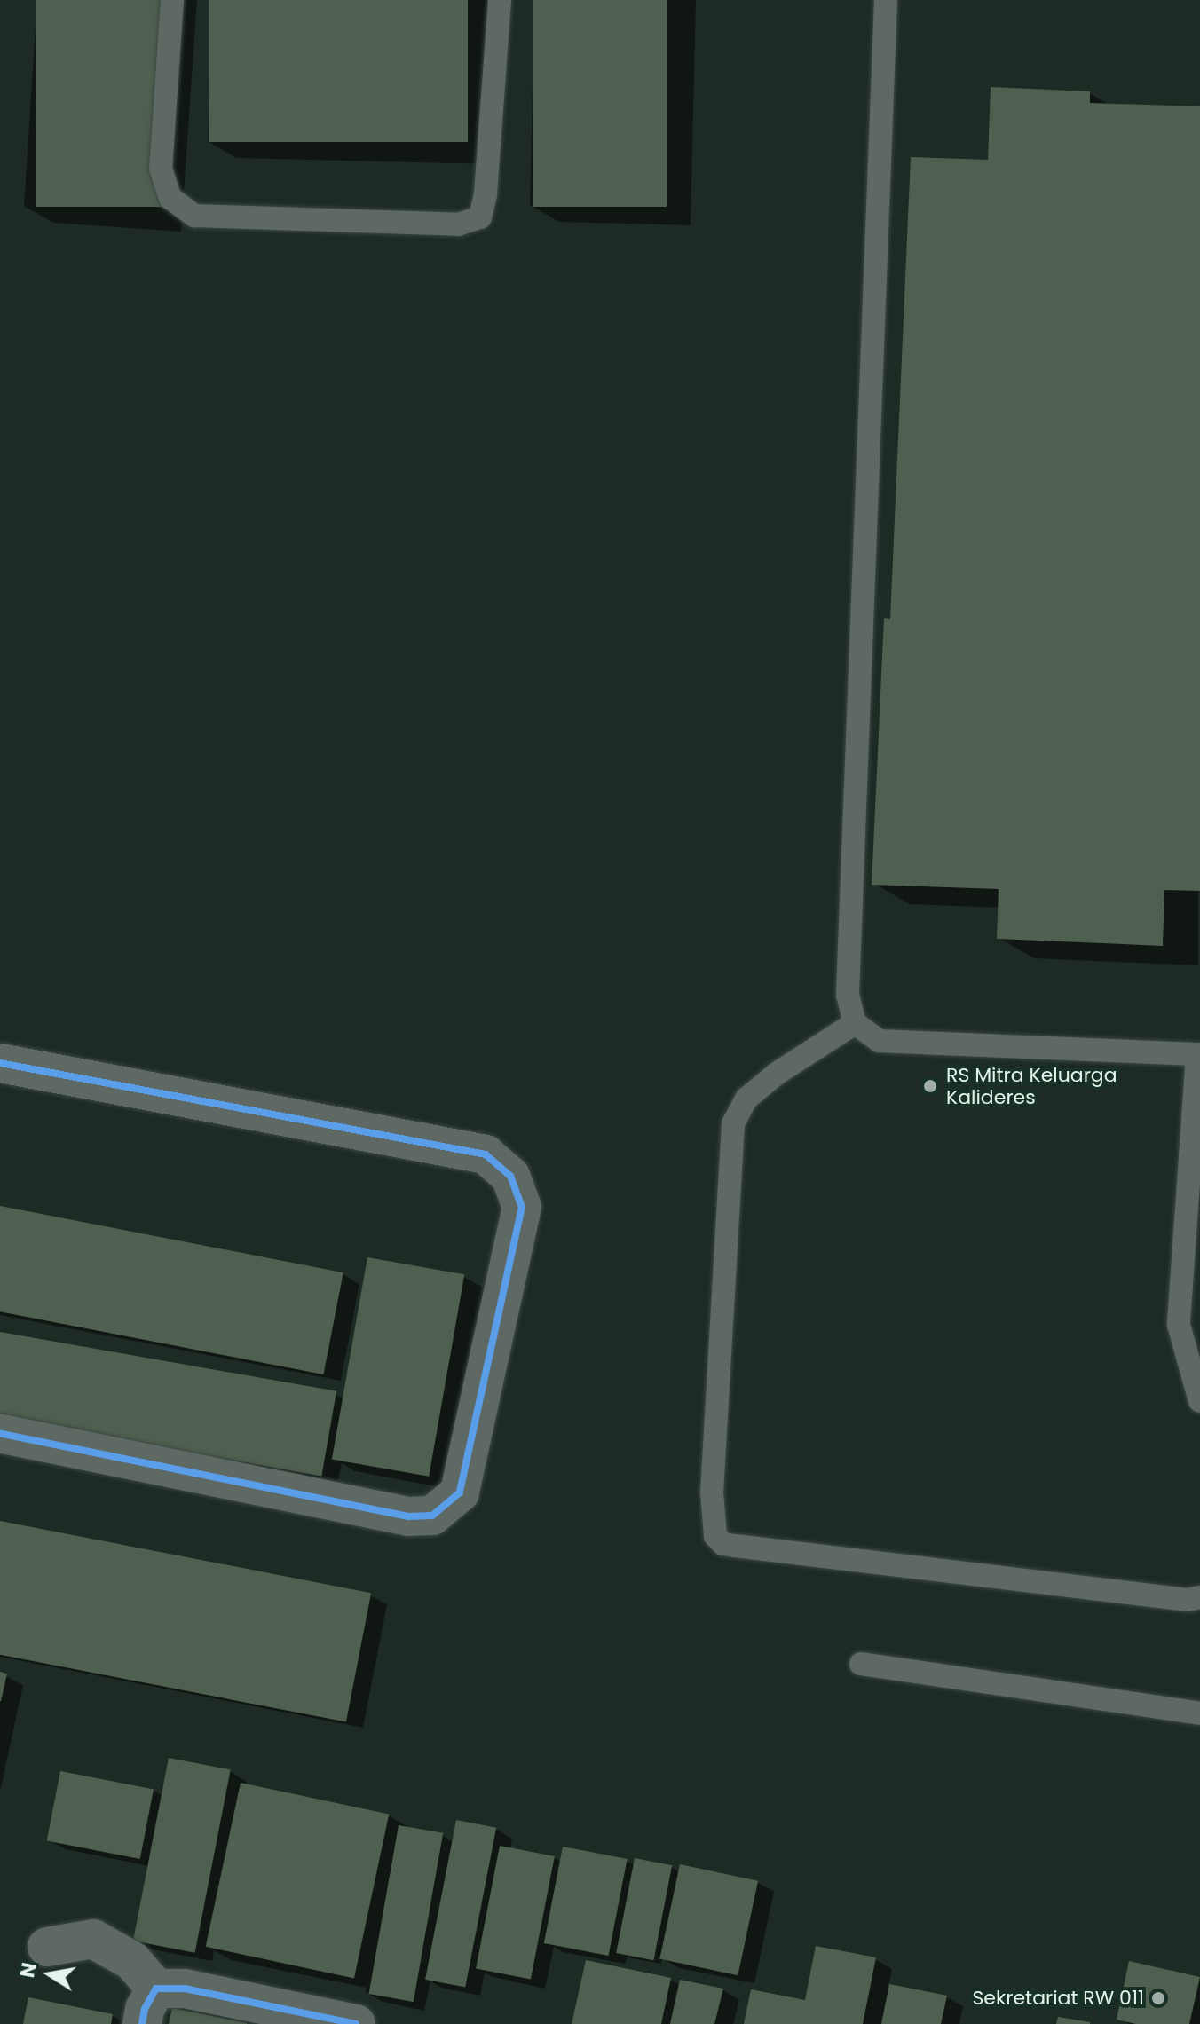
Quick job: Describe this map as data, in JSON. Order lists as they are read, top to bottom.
{
  "places": ["RS Mitra Keluarga Kalideres", "Sekretariat RW 011"],
  "north": "left"
}
